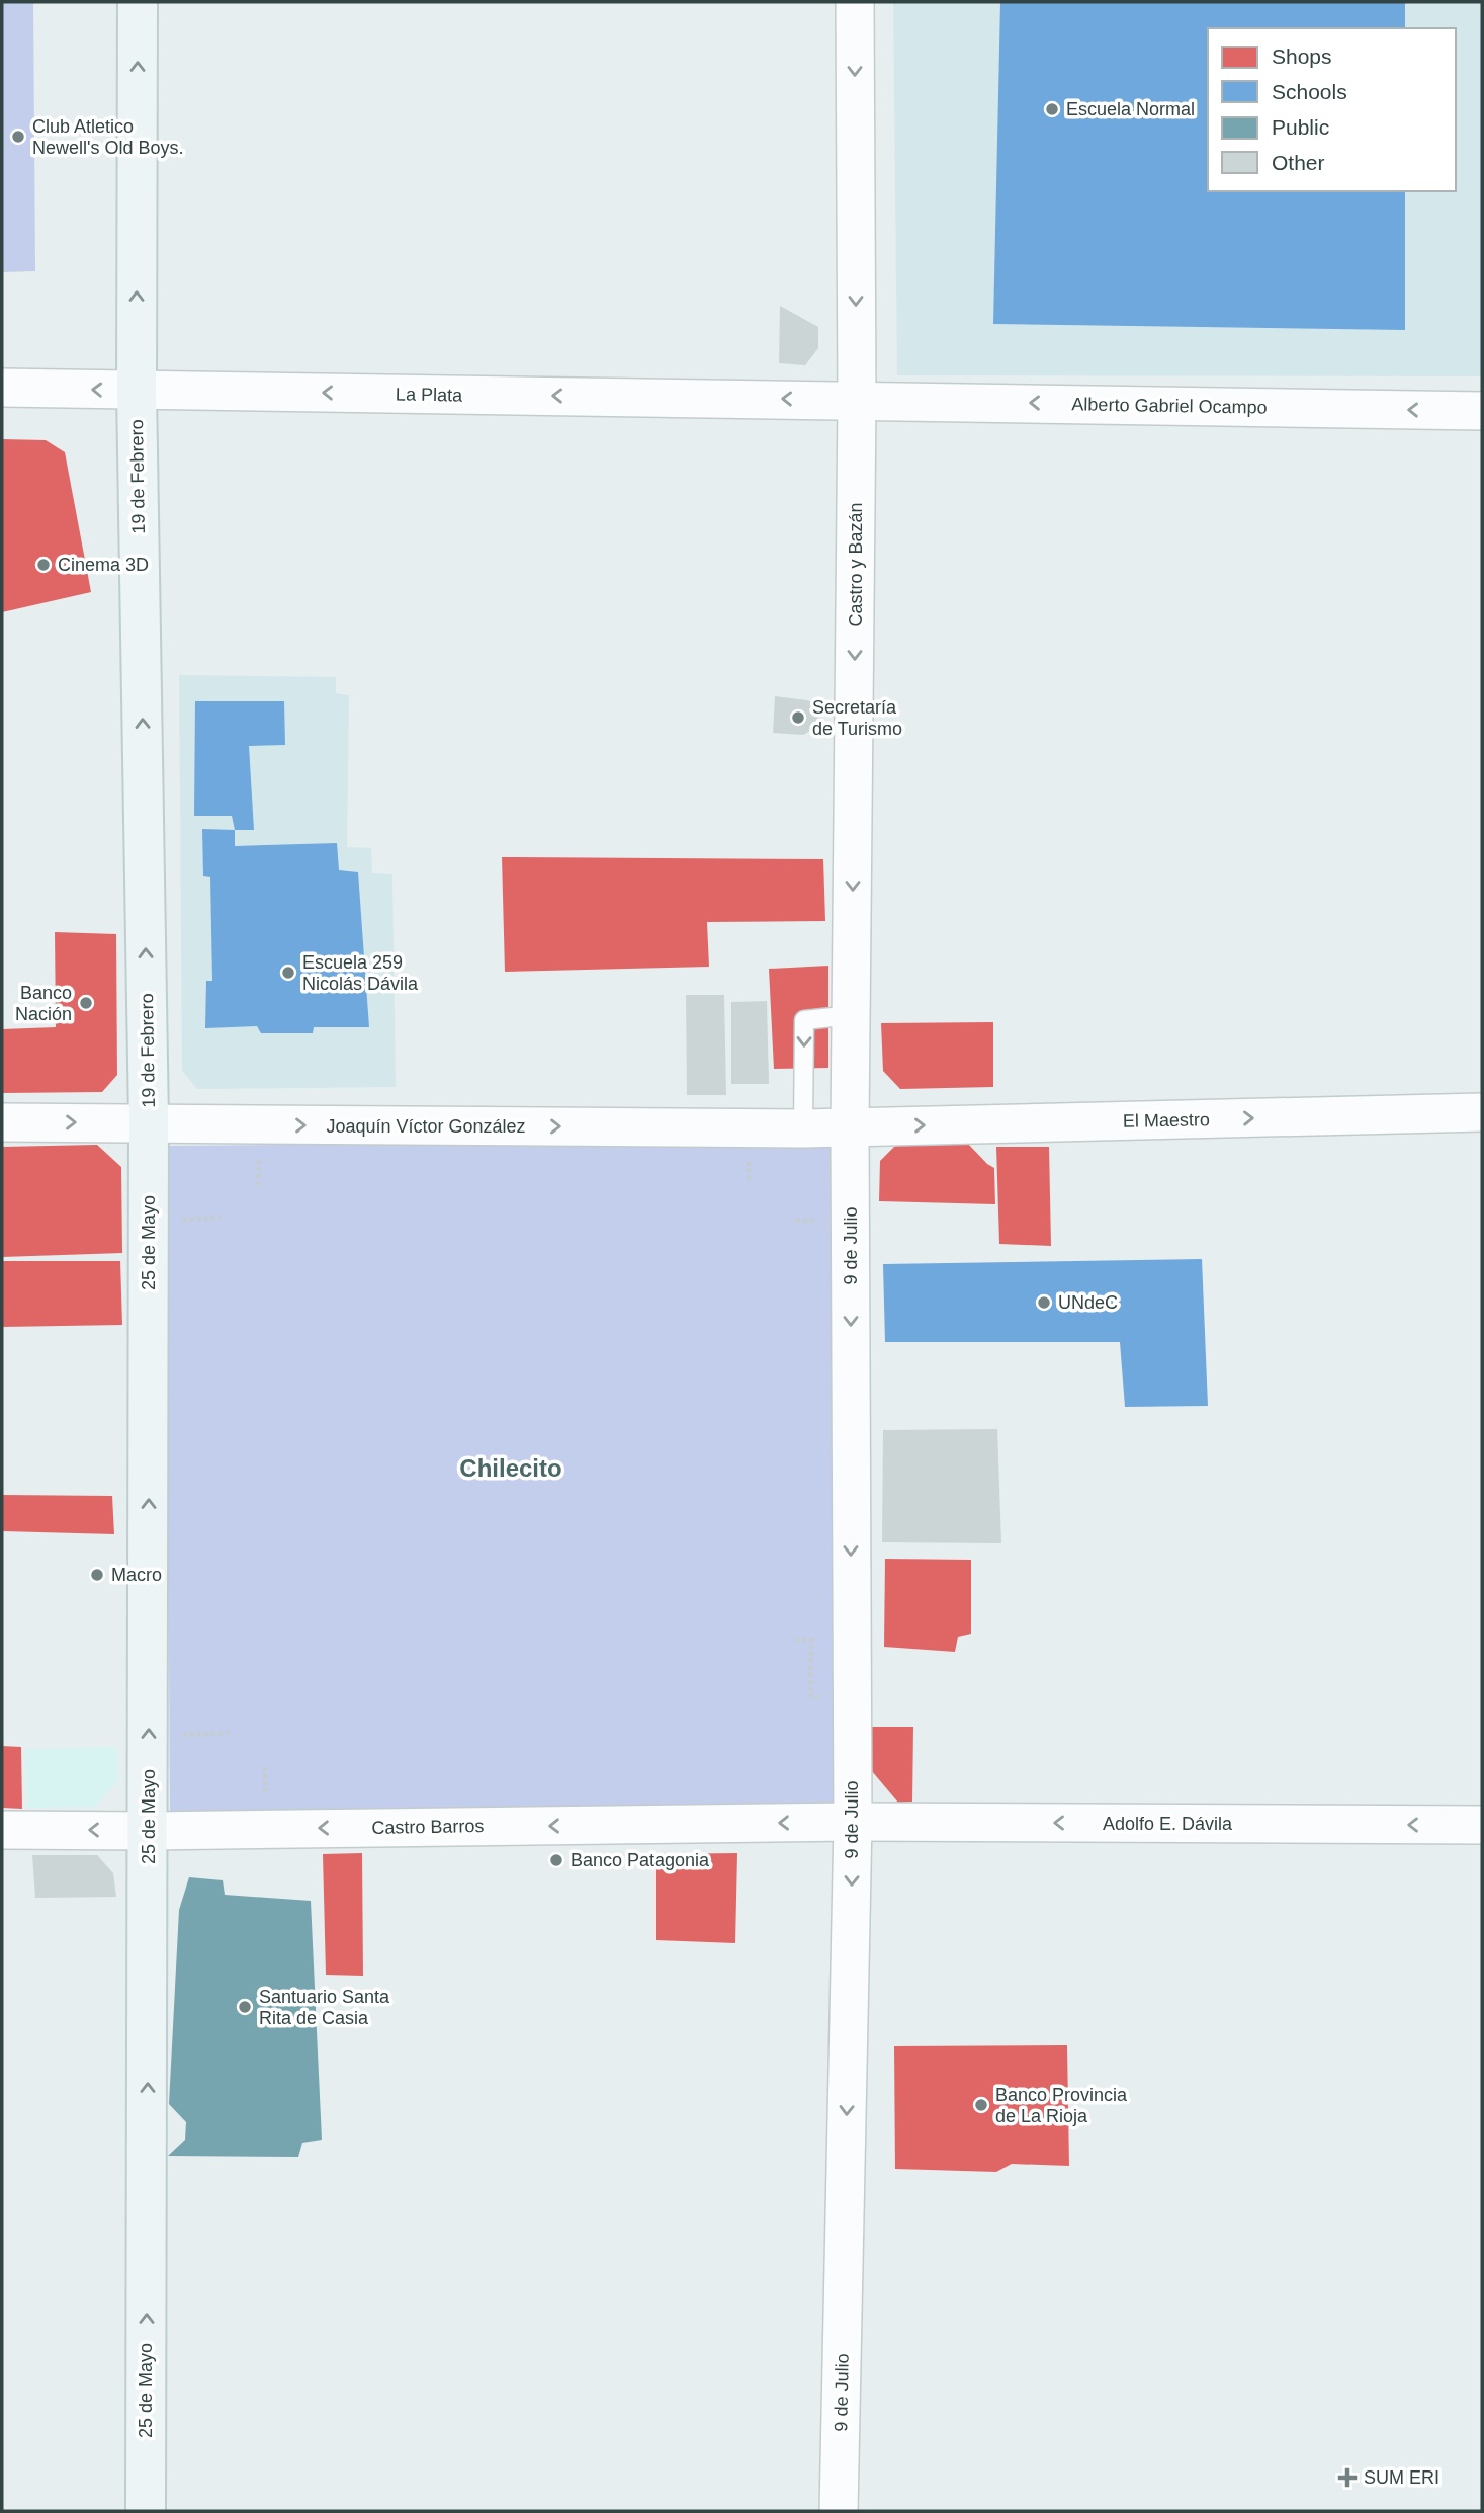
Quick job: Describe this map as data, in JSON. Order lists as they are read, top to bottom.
{
  "streets": {
    "main road": ["19 de Febrero", "25 de Mayo"],
    "street": [
      "La Plata",
      "Alberto Gabriel Ocampo",
      "Castro y Bazán",
      "El Maestro",
      "Joaquín Víctor González",
      "9 de Julio",
      "Adolfo E. Dávila",
      "Castro Barros"
    ]
  },
  "crossings": [
    ["La Plata", "Alberto Gabriel Ocampo"],
    ["La Plata", "19 de Febrero"],
    ["La Plata", "Castro y Bazán"],
    ["Alberto Gabriel Ocampo", "Castro y Bazán"],
    ["19 de Febrero", "Joaquín Víctor González"],
    ["19 de Febrero", "25 de Mayo"],
    ["Castro y Bazán", "El Maestro"],
    ["Castro y Bazán", "Joaquín Víctor González"],
    ["Castro y Bazán", "9 de Julio"],
    ["El Maestro", "Joaquín Víctor González"],
    ["El Maestro", "9 de Julio"],
    ["Joaquín Víctor González", "25 de Mayo"],
    ["Joaquín Víctor González", "9 de Julio"],
    ["25 de Mayo", "Castro Barros"],
    ["9 de Julio", "Adolfo E. Dávila"],
    ["9 de Julio", "Castro Barros"],
    ["Adolfo E. Dávila", "Castro Barros"]
  ],
  "one_way": [
    "La Plata",
    "Alberto Gabriel Ocampo",
    "19 de Febrero",
    "Castro y Bazán",
    "El Maestro",
    "Joaquín Víctor González",
    "25 de Mayo",
    "9 de Julio",
    "Adolfo E. Dávila",
    "Castro Barros"
  ],
  "districts": ["Chilecito"],
  "places": {
    "other": [
      "Escuela Normal",
      "Club Atletico Newell's Old Boys.",
      "Cinema 3D",
      "Secretaría de Turismo",
      "Escuela 259 Nicolás Dávila",
      "Banco Nación",
      "UNdeC",
      "Macro",
      "Banco Patagonia",
      "Santuario Santa Rita de Casia",
      "Banco Provincia de La Rioja"
    ],
    "health": ["SUM ERI"]
  },
  "legend": [
    "Shops",
    "Schools",
    "Public",
    "Other"
  ]
}
